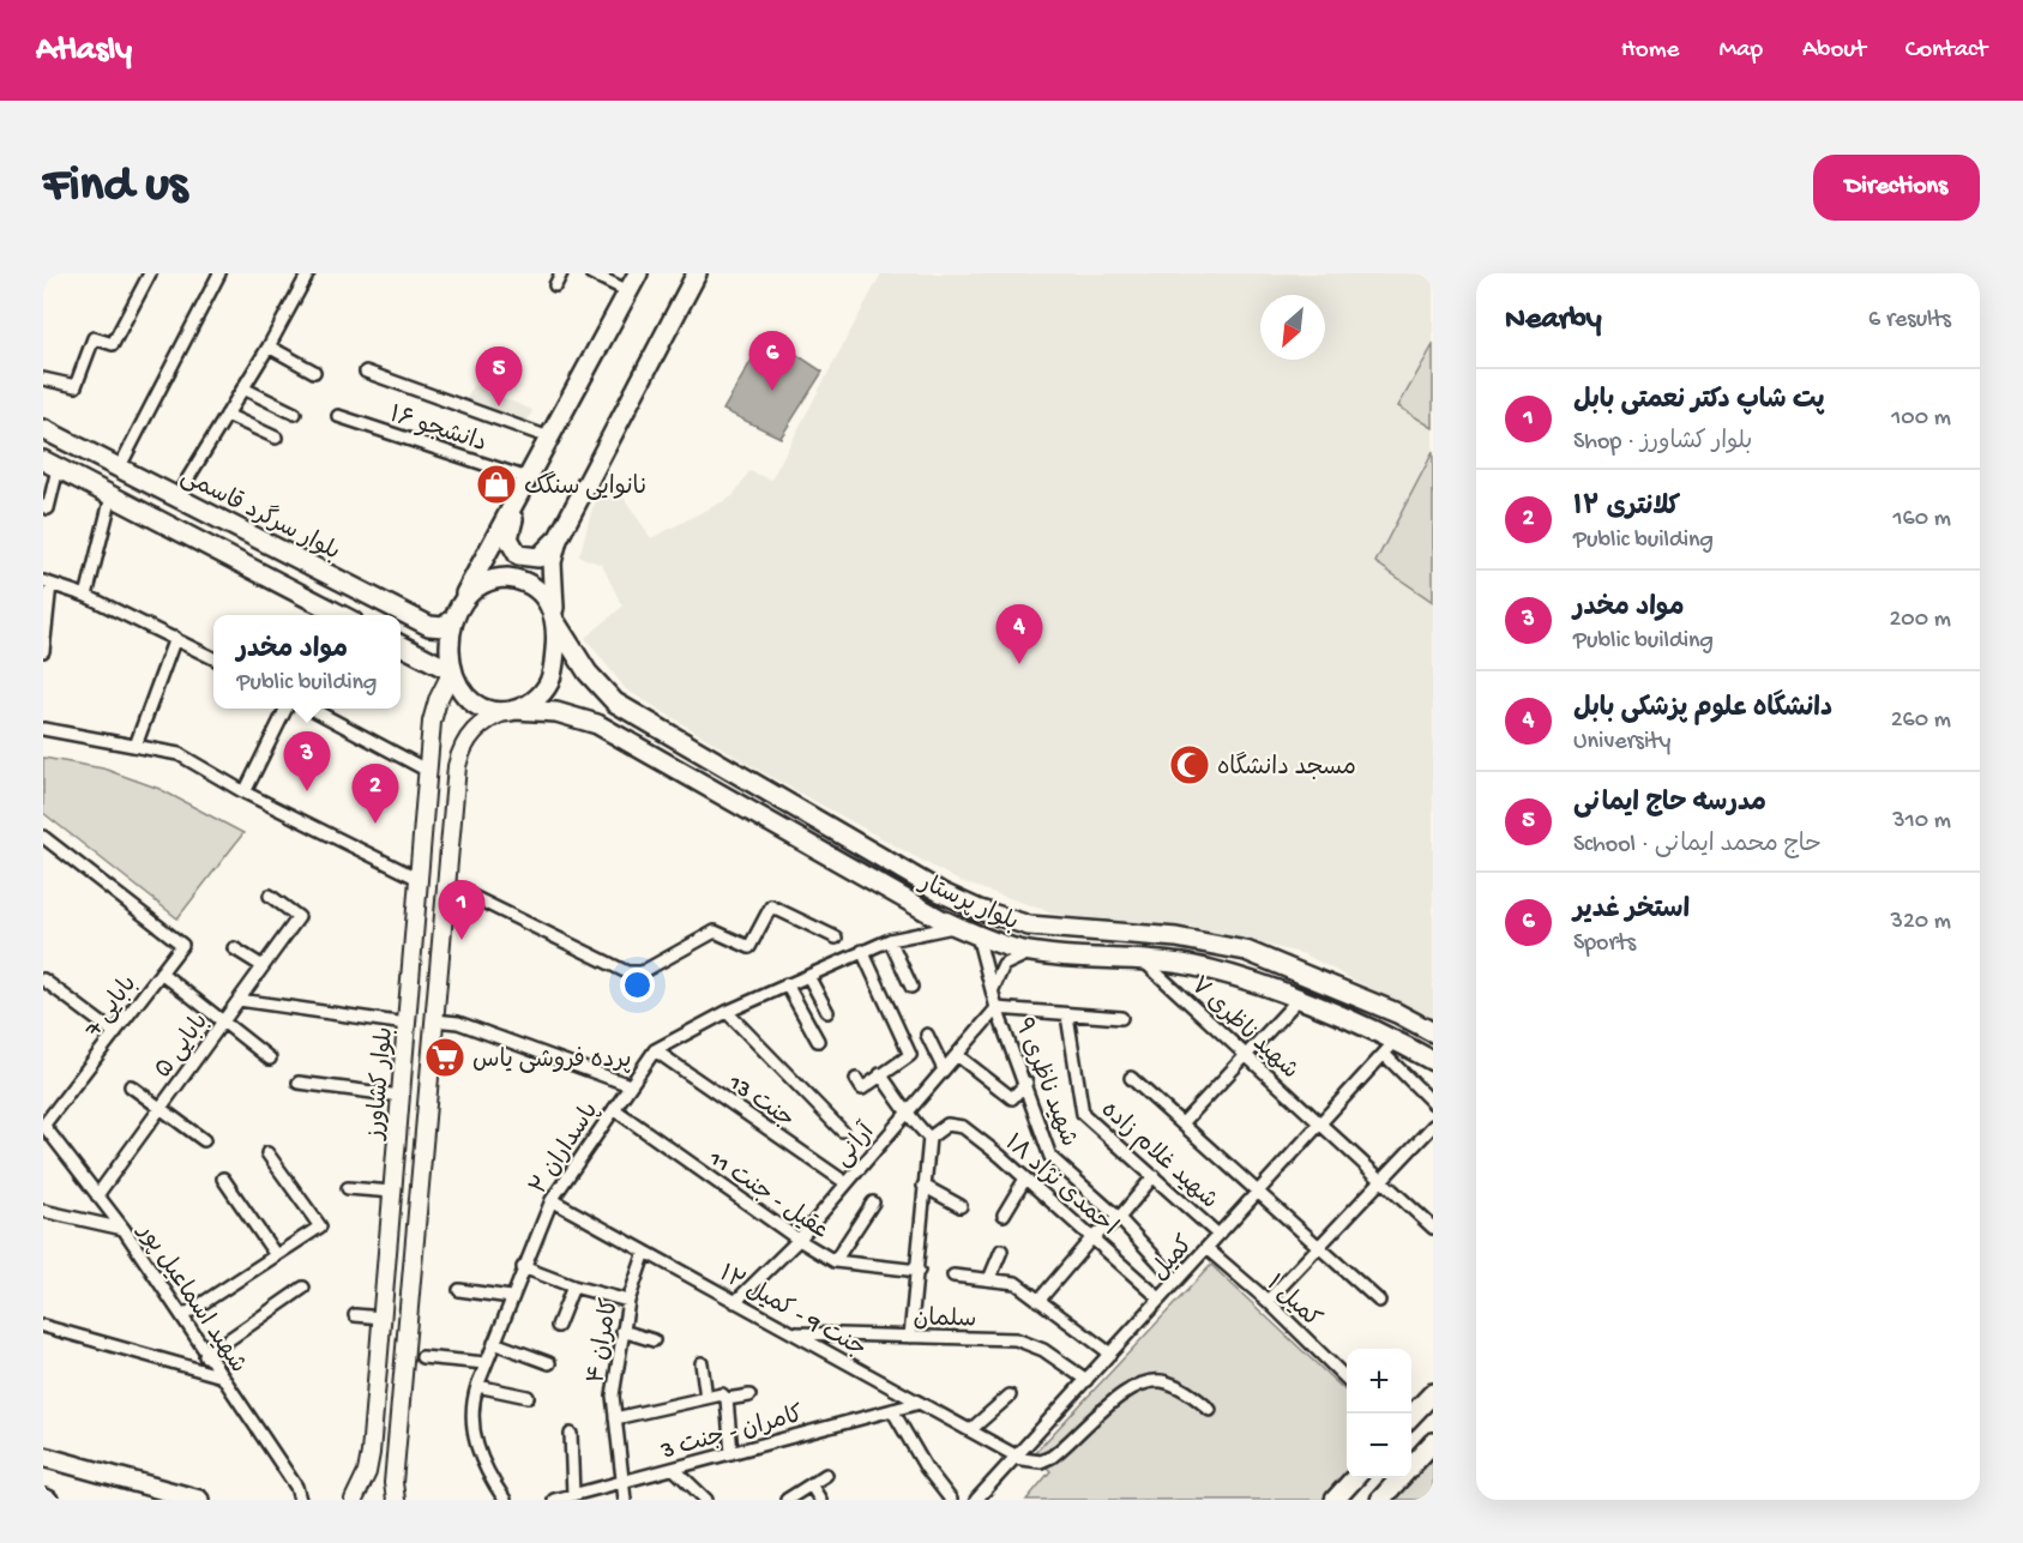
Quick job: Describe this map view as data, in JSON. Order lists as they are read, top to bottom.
{
  "streets": {
    "main road": ["بلوار سرگرد قاسمی", "بلوار پرستار", "بلوار کشاورز"],
    "street": [
      "دانشجو ۱۶",
      "بابایی 7",
      "شهید ناظری ۷",
      "بابایی ۵",
      "شهید ناظری ۹",
      "جنت 13",
      "آرانی",
      "پاسداران ۲",
      "شهید غلام زاده",
      "احمدی نژاد ۱۸",
      "عقیل - جنت 11",
      "کمیل",
      "شهید اسماعیل پور",
      "کمیل ۱",
      "جنت 9 - کمیل ۱۲",
      "سلمان",
      "کامران ۴",
      "کامران - جنت 3"
    ]
  },
  "crossings": [
    ["بلوار سرگرد قاسمی", "بلوار پرستار"],
    ["بلوار سرگرد قاسمی", "بلوار کشاورز"],
    ["بلوار پرستار", "شهید ناظری ۷"],
    ["بلوار پرستار", "شهید ناظری ۹"],
    ["بلوار پرستار", "بلوار کشاورز"],
    ["بلوار پرستار", "پاسداران ۲"],
    ["بلوار پرستار", "کمیل"],
    ["بابایی 7", "شهید اسماعیل پور"],
    ["شهید ناظری ۷", "کمیل"],
    ["بابایی ۵", "شهید اسماعیل پور"],
    ["شهید ناظری ۹", "آرانی"],
    ["شهید ناظری ۹", "کمیل"],
    ["جنت 13", "آرانی"],
    ["جنت 13", "پاسداران ۲"],
    ["آرانی", "عقیل - جنت 11"],
    ["آرانی", "جنت 9 - کمیل ۱۲"],
    ["پاسداران ۲", "عقیل - جنت 11"],
    ["پاسداران ۲", "جنت 9 - کمیل ۱۲"],
    ["شهید غلام زاده", "کمیل"],
    ["احمدی نژاد ۱۸", "کمیل"],
    ["کمیل", "کمیل ۱"],
    ["کمیل", "جنت 9 - کمیل ۱۲"],
    ["کمیل", "سلمان"],
    ["جنت 9 - کمیل ۱۲", "سلمان"],
    ["جنت 9 - کمیل ۱۲", "کامران ۴"],
    ["جنت 9 - کمیل ۱۲", "کامران - جنت 3"],
    ["کامران ۴", "کامران - جنت 3"]
  ],
  "places": {
    "shop": ["نانوایی سنگک"],
    "mosque": ["مسجد دانشگاه"],
    "supermarket": ["پرده فروشی یاس"]
  },
  "north": "bottom left",
  "page": {
    "header": "Atlasly",
    "nav": [
      "Home",
      "Map",
      "About",
      "Contact"
    ],
    "buttons": "Directions",
    "title": "Find us",
    "heading": ["Nearby", "6 results"],
    "pins": [
      "6",
      "5",
      "4",
      "3",
      "2",
      "1"
    ],
    "list": [
      {
        "mark": "1",
        "name": "پت شاپ دکتر نعمتی بابل",
        "note": "Shop · بلوار کشاورز",
        "value": "100 m"
      },
      {
        "mark": "2",
        "name": "کلانتری ۱۲",
        "note": "Public building",
        "value": "160 m"
      },
      {
        "mark": "3",
        "name": "مواد مخدر",
        "note": "Public building",
        "value": "200 m"
      },
      {
        "mark": "4",
        "name": "دانشگاه علوم پزشکی بابل",
        "note": "University",
        "value": "260 m"
      },
      {
        "mark": "5",
        "name": "مدرسه حاج ایمانی",
        "note": "School · حاج محمد ایمانی",
        "value": "310 m"
      },
      {
        "mark": "6",
        "name": "استخر غدیر",
        "note": "Sports",
        "value": "320 m"
      }
    ],
    "popup": ["مواد مخدر", "Public building"],
    "map_buttons": ["+", "−"]
  }
}
